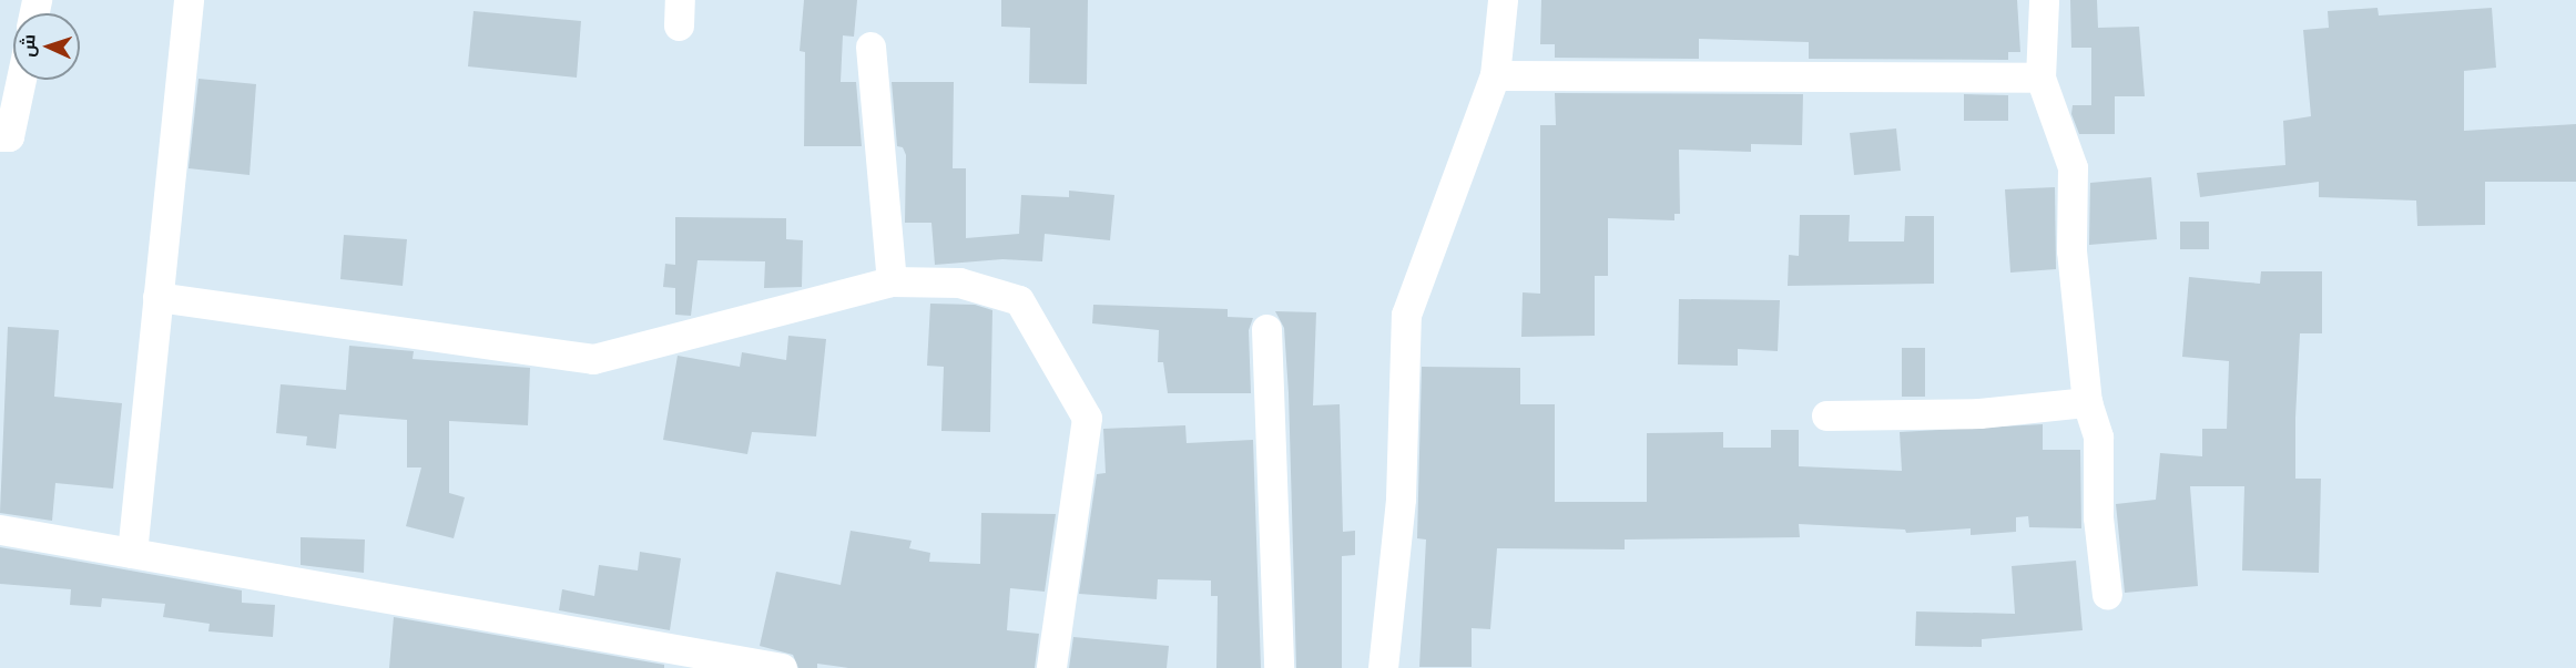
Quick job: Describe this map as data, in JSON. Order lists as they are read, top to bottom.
{
  "north": "left"
}
